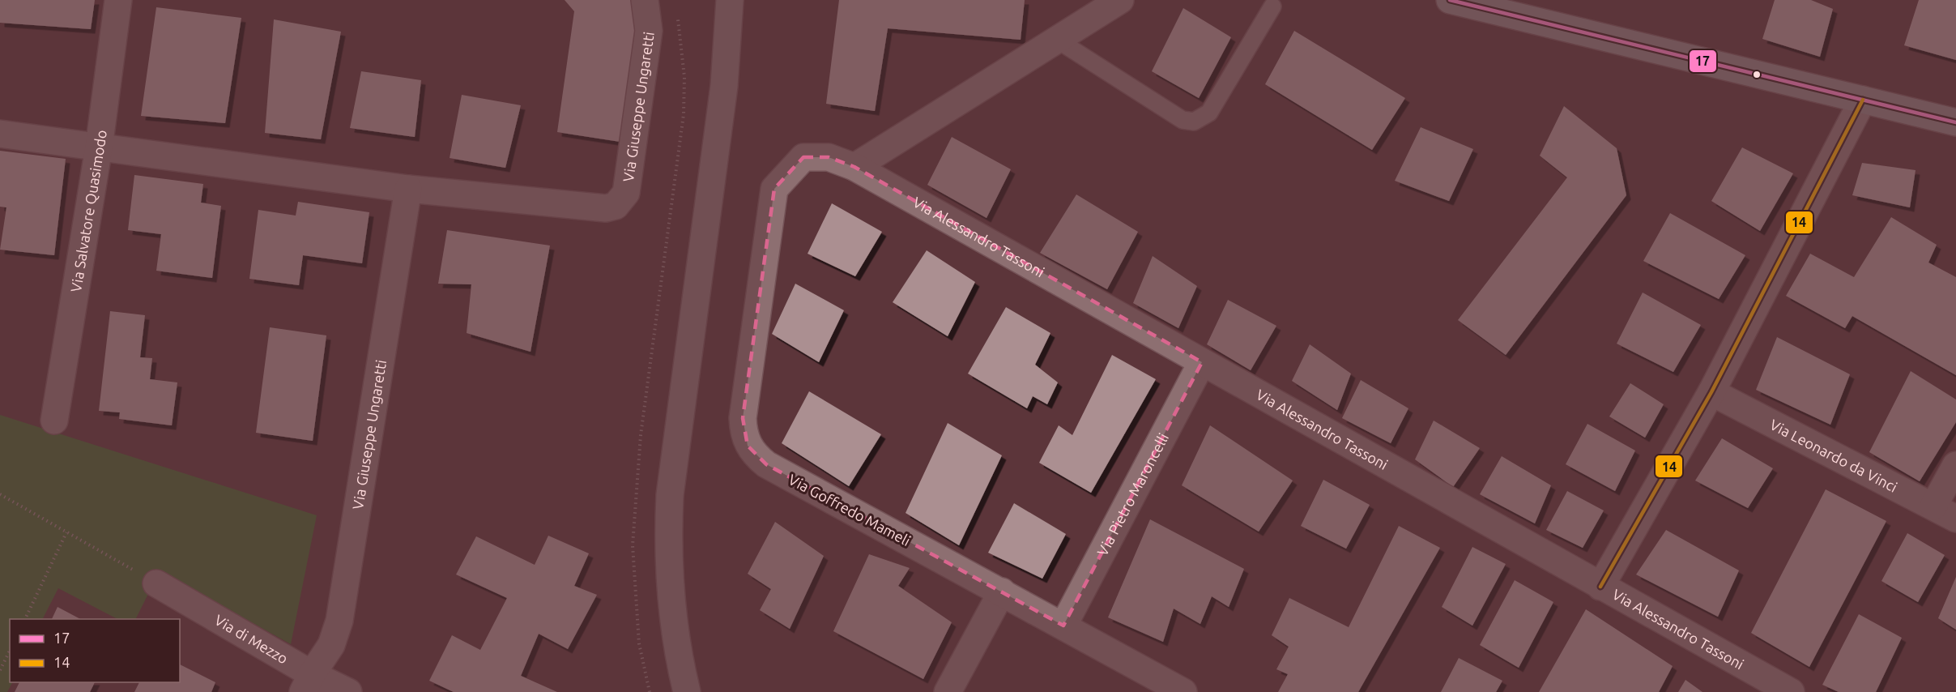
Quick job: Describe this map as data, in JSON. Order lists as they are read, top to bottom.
{
  "streets": {
    "street": [
      "Via Giuseppe Ungaretti",
      "Via Salvatore Quasimodo",
      "Via Alessandro Tassoni",
      "Via Leonardo da Vinci",
      "Via Pietro Maroncelli",
      "Via Goffredo Mameli",
      "Via di Mezzo"
    ]
  },
  "crossings": [
    ["Via Giuseppe Ungaretti", "Via Salvatore Quasimodo"],
    ["Via Giuseppe Ungaretti", "Via di Mezzo"],
    ["Via Alessandro Tassoni", "Via Pietro Maroncelli"],
    ["Via Alessandro Tassoni", "Via Goffredo Mameli"],
    ["Via Pietro Maroncelli", "Via Goffredo Mameli"]
  ],
  "lines": ["transit line 17", "transit line 14"],
  "legend": ["17", "14"]
}
